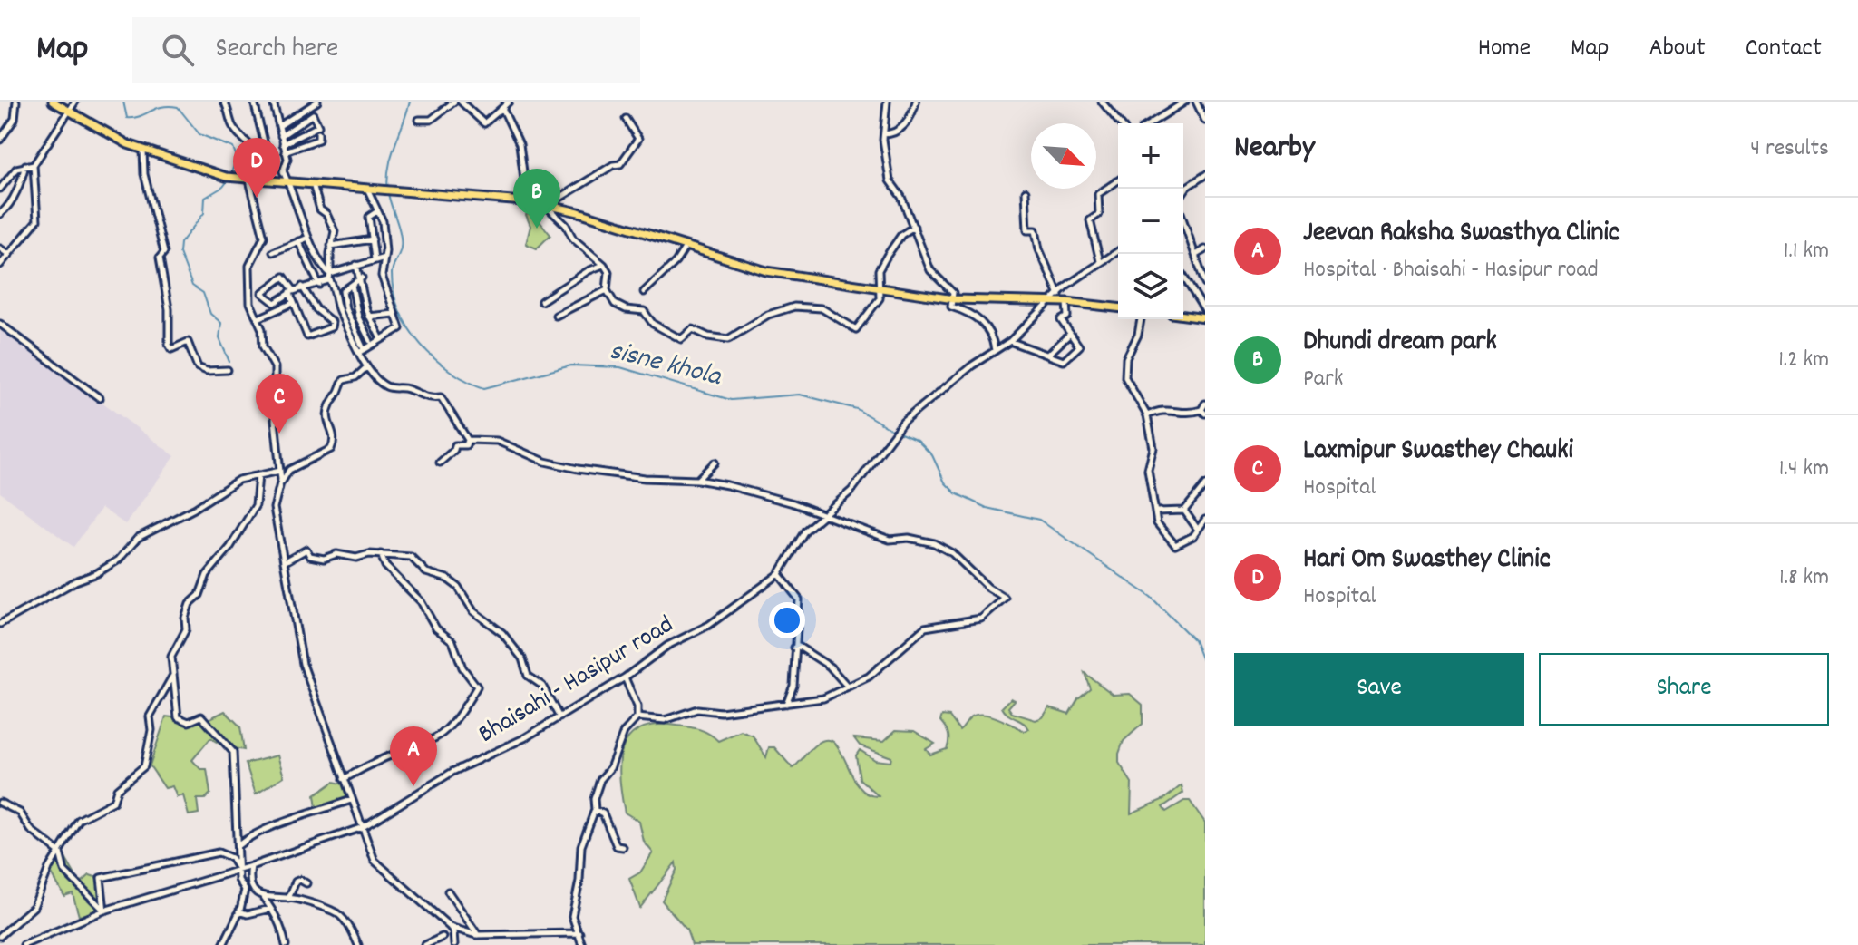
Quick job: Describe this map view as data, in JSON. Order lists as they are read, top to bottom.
{
  "streets": {
    "street": ["Bhaisahi - Hasipur road"]
  },
  "water": ["sisne khola"],
  "north": "bottom right",
  "page": {
    "header": "Map",
    "search": "Search here",
    "nav": [
      "Home",
      "Map",
      "About",
      "Contact"
    ],
    "heading": ["Nearby", "4 results"],
    "map_buttons": ["+", "−"],
    "pins": [
      "D",
      "B",
      "C",
      "A"
    ],
    "list": [
      {
        "mark": "A",
        "name": "Jeevan Raksha Swasthya Clinic",
        "note": "Hospital · Bhaisahi - Hasipur road",
        "value": "1.1 km"
      },
      {
        "mark": "B",
        "name": "Dhundi dream park",
        "note": "Park",
        "value": "1.2 km"
      },
      {
        "mark": "C",
        "name": "Laxmipur Swasthey Chauki",
        "note": "Hospital",
        "value": "1.4 km"
      },
      {
        "mark": "D",
        "name": "Hari Om Swasthey Clinic",
        "note": "Hospital",
        "value": "1.8 km"
      }
    ],
    "buttons": ["Save", "Share"]
  }
}
